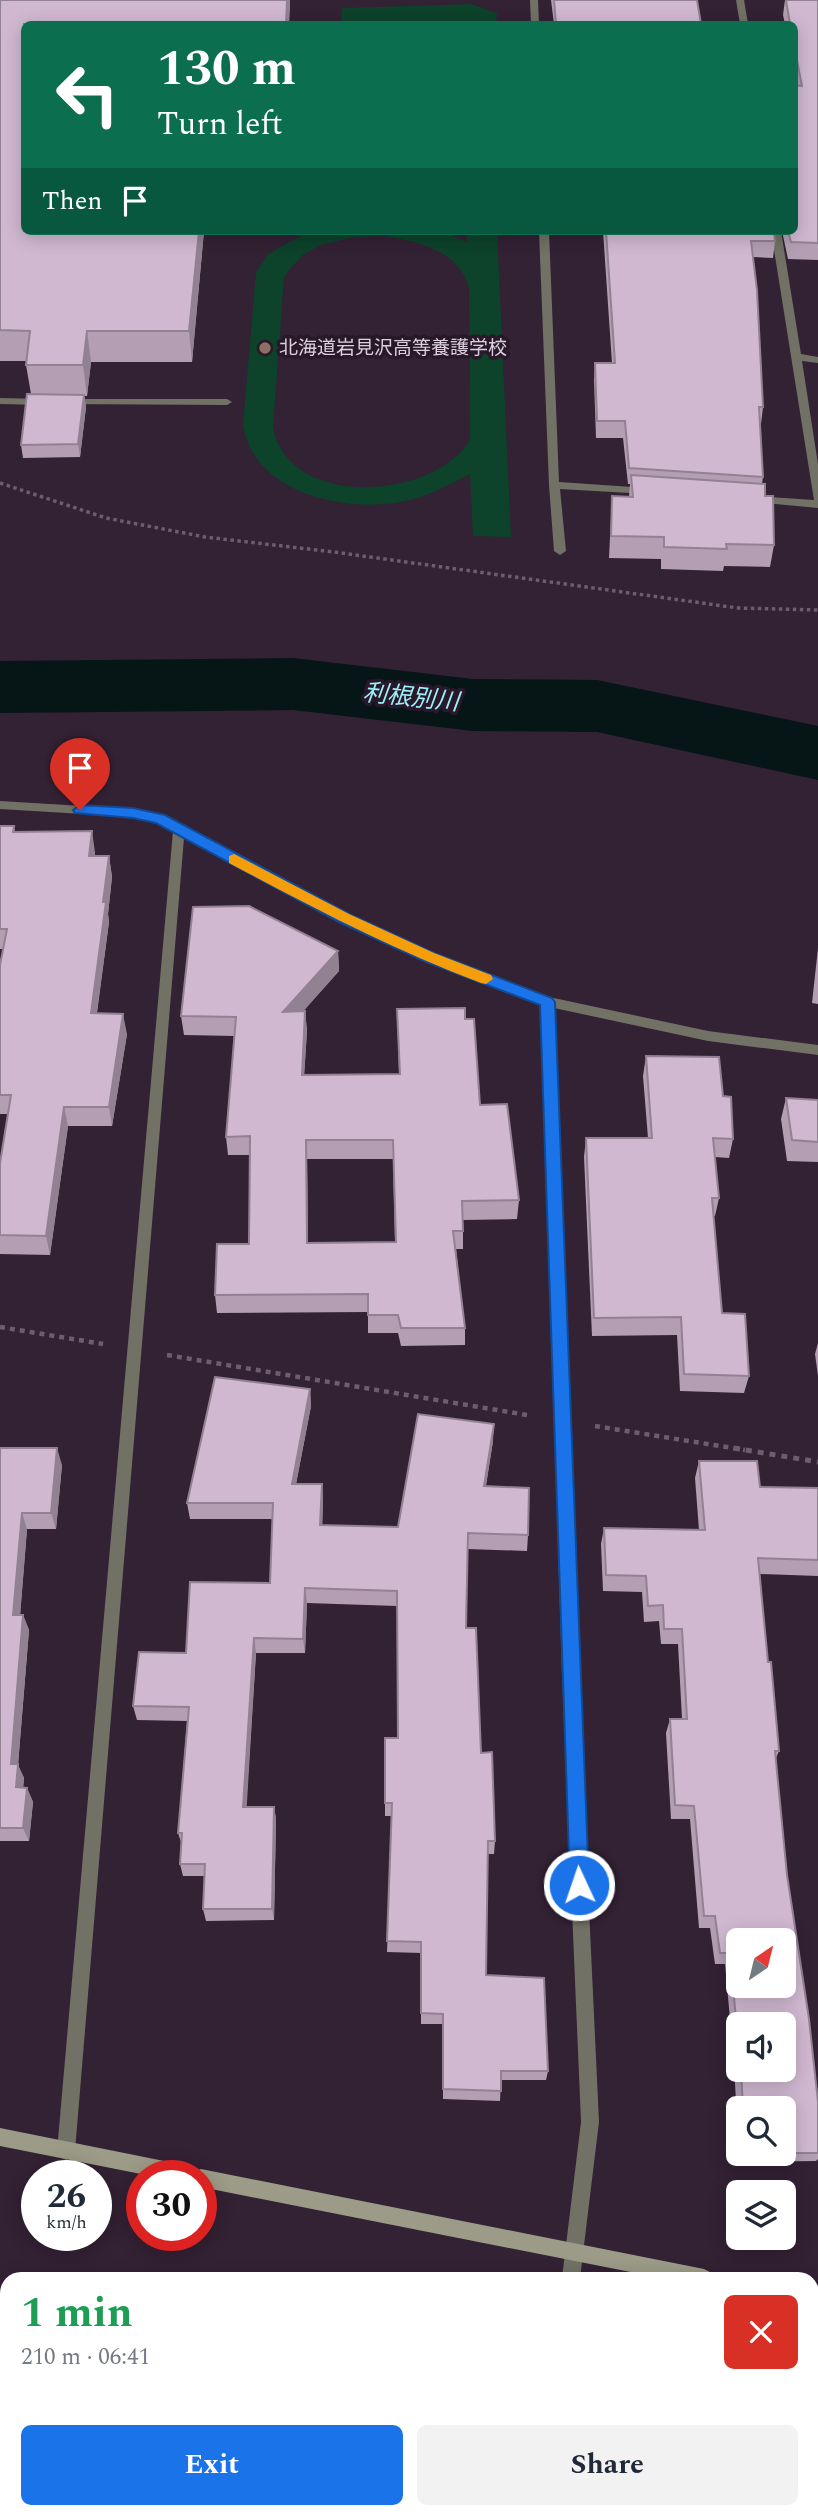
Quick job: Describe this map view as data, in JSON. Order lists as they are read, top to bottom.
{
  "water": ["利根別川"],
  "places": ["北海道岩見沢高等養護学校"],
  "north": "top right",
  "page": {
    "turn": ["130 m", "Turn left"],
    "then": "Then",
    "speed": "26 km/h",
    "limit": "30",
    "heading": ["1 min", "210 m · 06:41"],
    "buttons": ["Exit", "Share"]
  }
}
